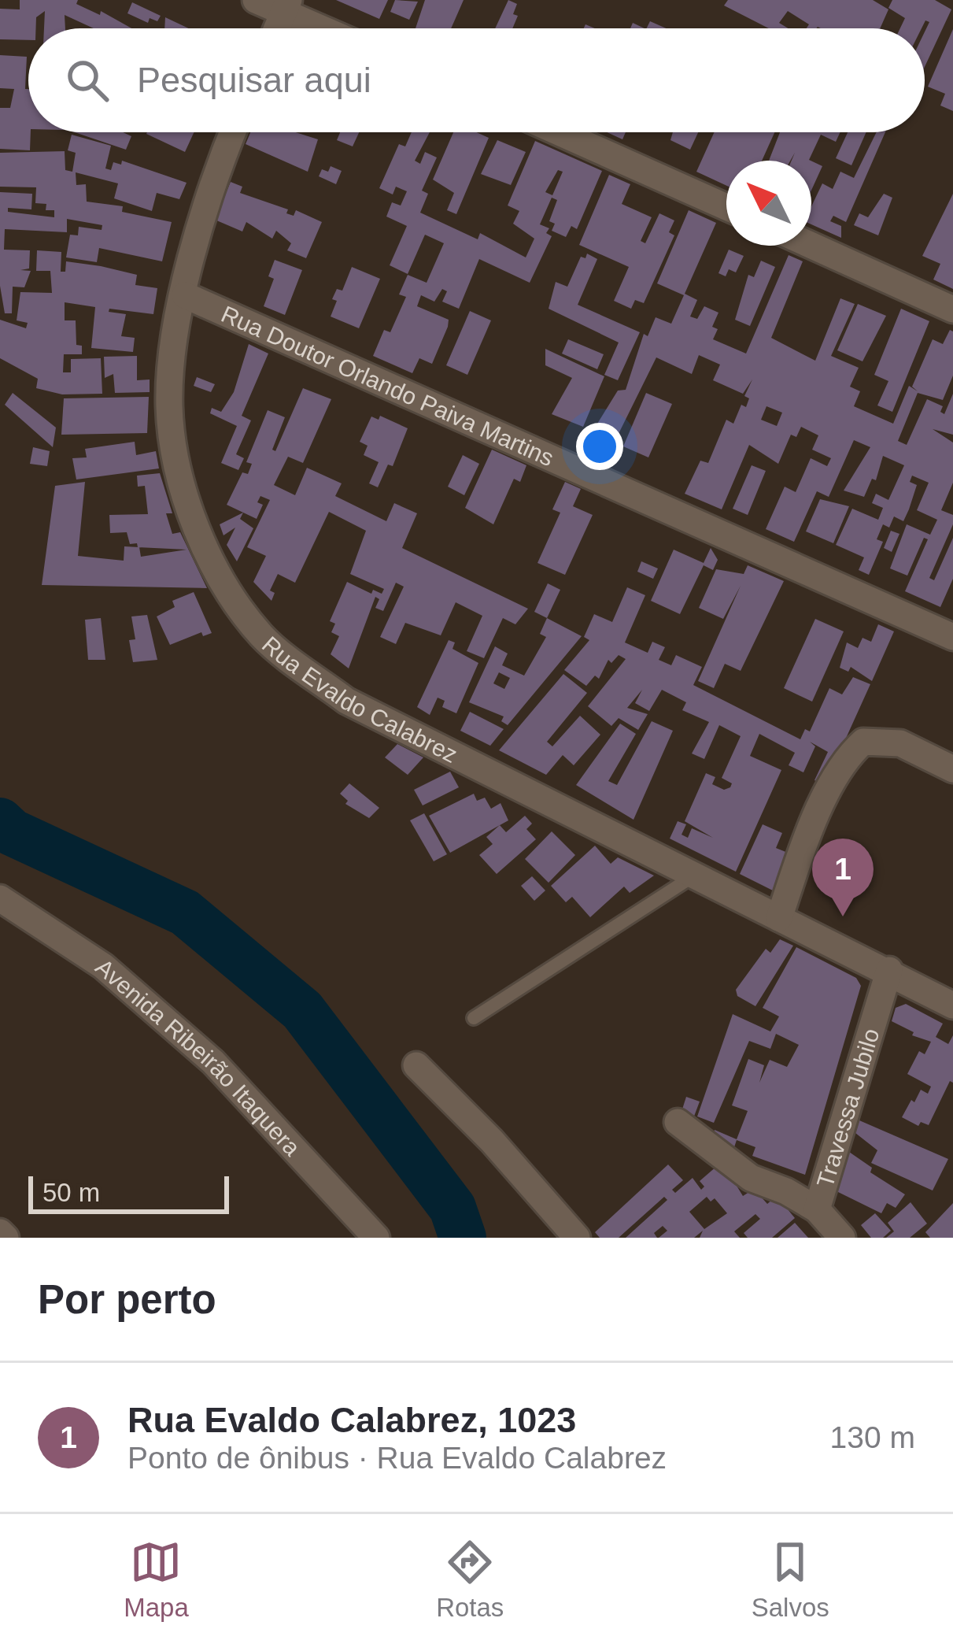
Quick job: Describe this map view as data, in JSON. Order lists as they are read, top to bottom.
{
  "streets": {
    "street": [
      "Rua Doutor Orlando Paiva Martins",
      "Rua Evaldo Calabrez",
      "Avenida Ribeirão Itaquera",
      "Travessa Jubilo"
    ]
  },
  "crossings": [
    ["Rua Doutor Orlando Paiva Martins", "Rua Evaldo Calabrez"],
    ["Rua Evaldo Calabrez", "Travessa Jubilo"]
  ],
  "scale_bar": "50 m",
  "north": "top left",
  "page": {
    "search": "Pesquisar aqui",
    "pins": "1",
    "scale": "50 m",
    "heading": "Por perto",
    "list": [
      {
        "mark": "1",
        "name": "Rua Evaldo Calabrez, 1023",
        "note": "Ponto de ônibus · Rua Evaldo Calabrez",
        "value": "130 m"
      }
    ],
    "nav": ["Mapa", "Rotas", "Salvos"]
  }
}
